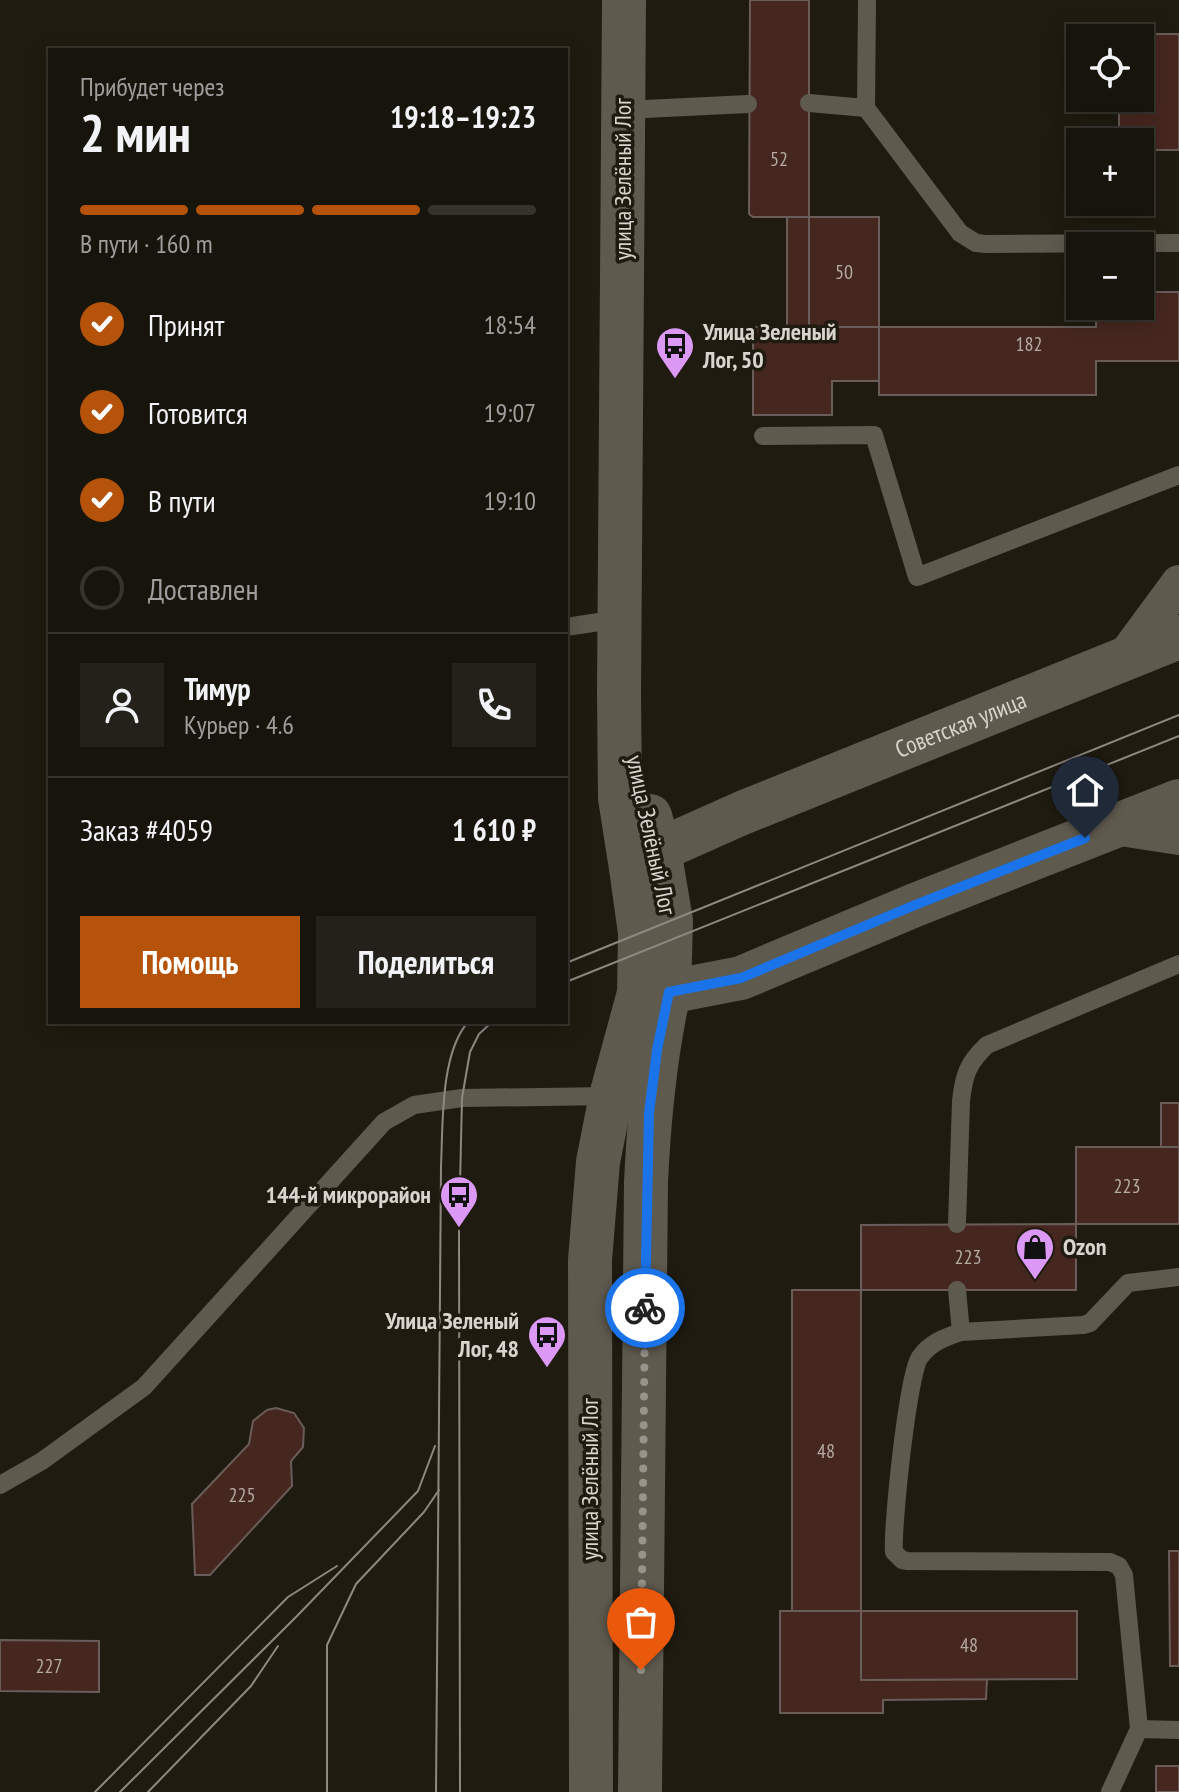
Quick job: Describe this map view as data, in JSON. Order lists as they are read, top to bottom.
{
  "streets": {
    "main road": ["улица Зелёный Лог", "Советская улица"]
  },
  "crossings": [
    ["улица Зелёный Лог", "Советская улица"]
  ],
  "places": {
    "bus stop": ["Улица Зеленый Лог, 50", "144-й микрорайон", "Улица Зеленый Лог, 48"],
    "shop": ["Ozon"]
  },
  "house_numbers": [
    "52",
    "50",
    "182",
    "223",
    "223",
    "48",
    "225",
    "48",
    "227"
  ],
  "page": {
    "map_buttons": ["+", "−"],
    "heading": ["2 мин", "Прибудет через", "19:18–19:23"],
    "panel": [
      "Тимур",
      "Курьер · 4.6",
      "Заказ #4059",
      "1 610 ₽"
    ],
    "bar": "В пути · 160 m",
    "list": [
      ["Принят", "18:54"],
      ["Готовится", "19:07"],
      ["В пути", "19:10"],
      "Доставлен"
    ],
    "buttons": ["Помощь", "Поделиться"]
  }
}
